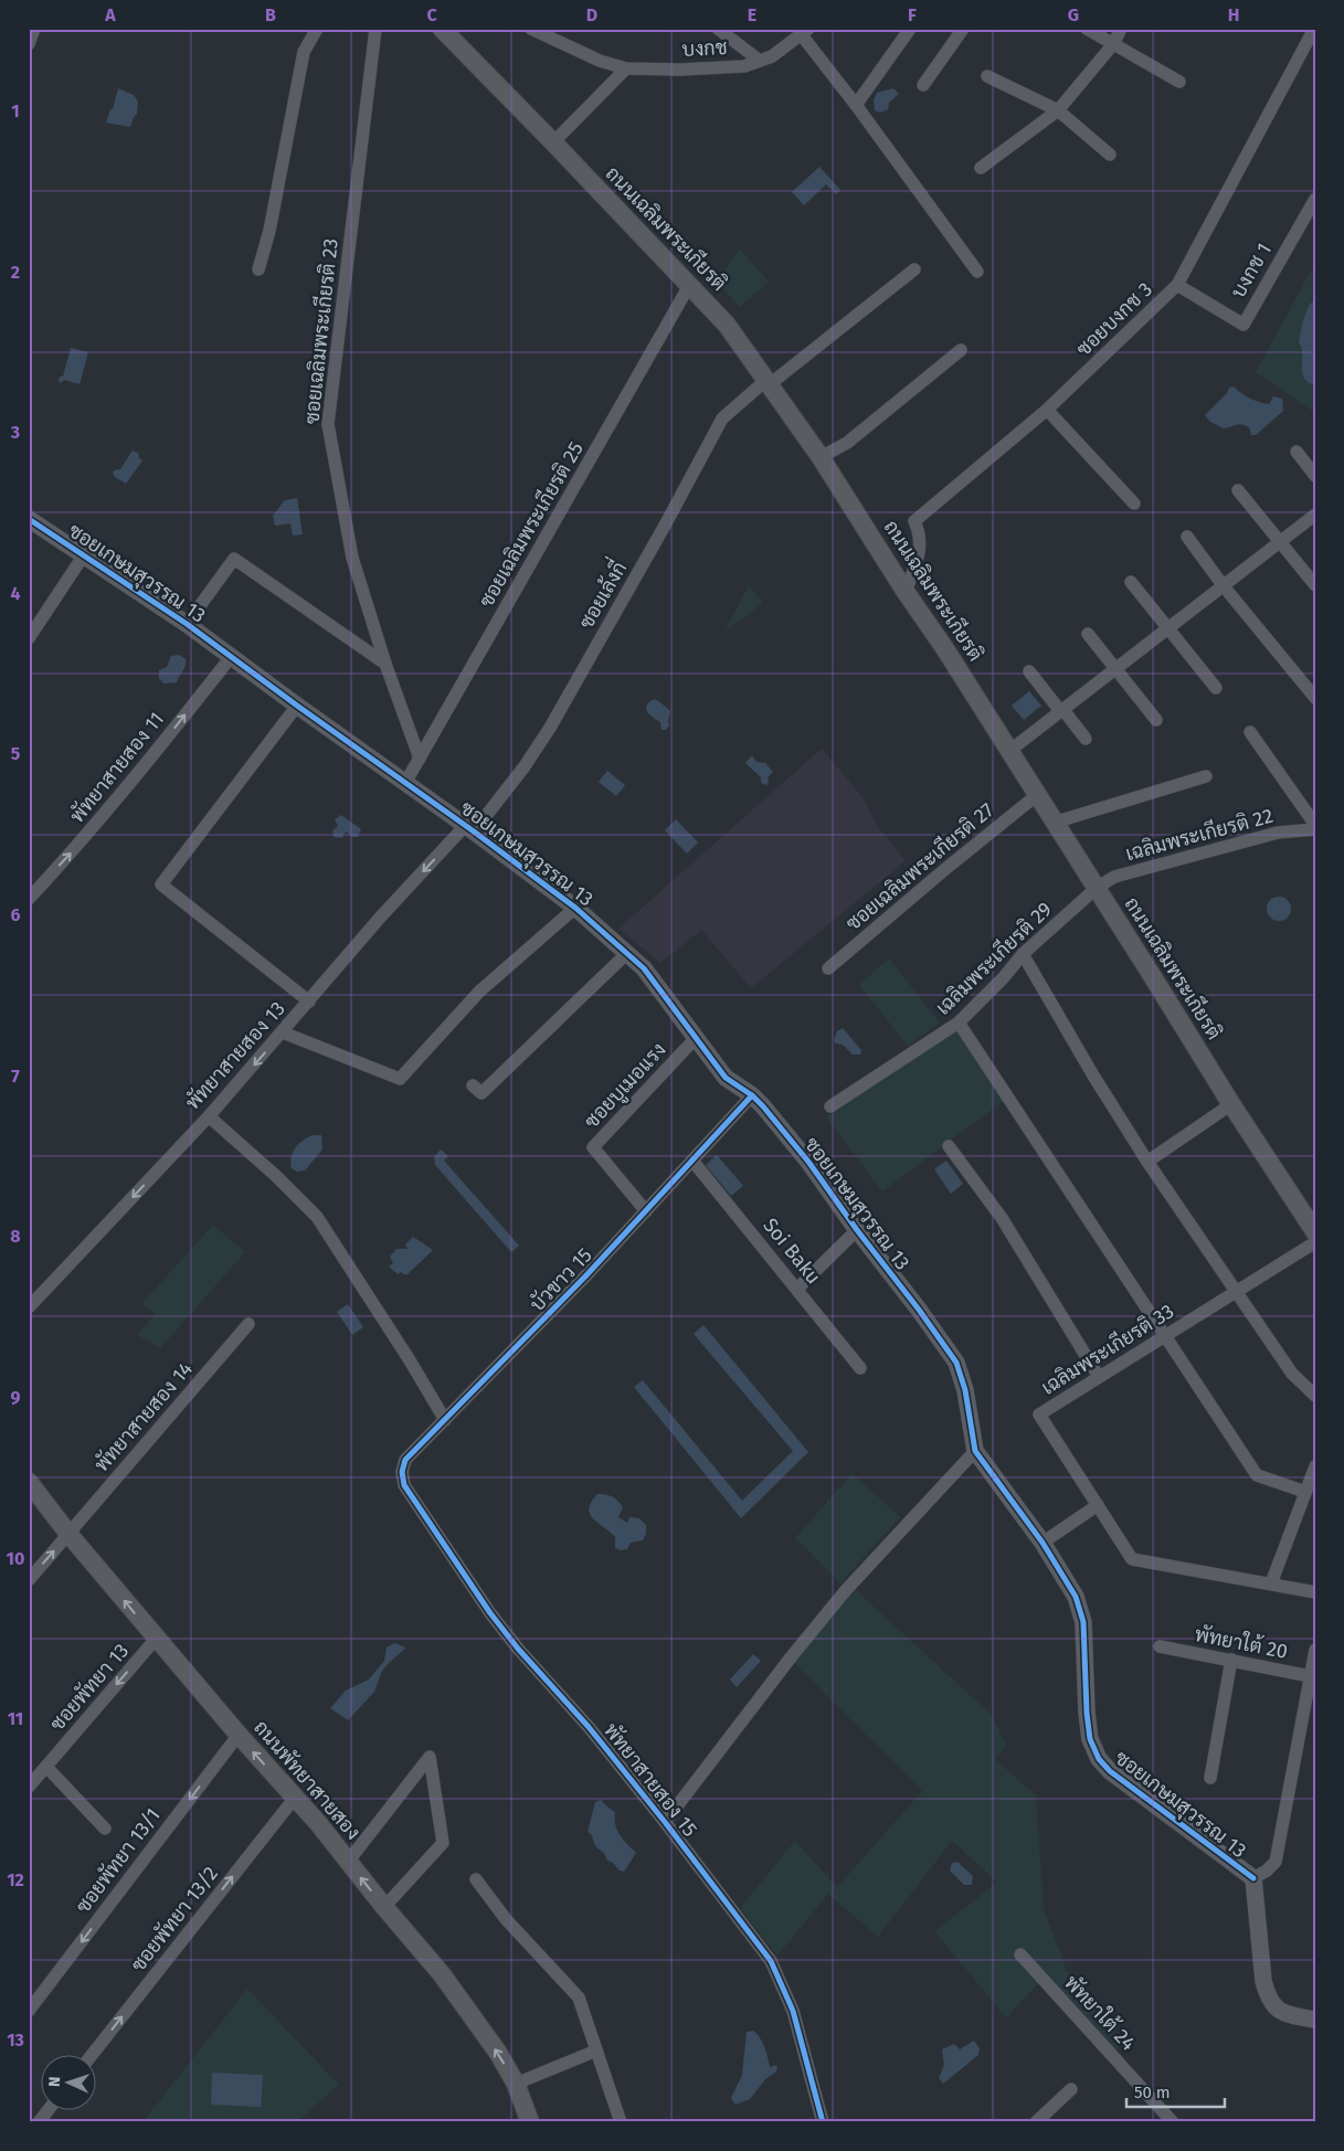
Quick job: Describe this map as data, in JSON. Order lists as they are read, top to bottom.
{
  "streets": {
    "main road": ["ถนนเฉลิมพระเกียรติ", "ถนนพัทยาสายสอง"],
    "street": [
      "บงกช",
      "บงกช 1",
      "ซอยบงกช 3",
      "ซอยเฉลิมพระเกียรติ 23",
      "ซอยเฉลิมพระเกียรติ 25",
      "ซอยเกษมสุวรรณ 13",
      "ซอยเล้งกี่",
      "พัทยาสายสอง 11",
      "เฉลิมพระเกียรติ 22",
      "ซอยเฉลิมพระเกียรติ 27",
      "เฉลิมพระเกียรติ 29",
      "พัทยาสายสอง 13",
      "ซอยบูเมอแรง",
      "Soi Baku",
      "บัวขาว 15",
      "เฉลิมพระเกียรติ 33",
      "พัทยาสายสอง 14",
      "พัทยาใต้ 20",
      "ซอยพัทยา 13",
      "พัทยาสายสอง 15",
      "ซอยพัทยา 13/1",
      "ซอยพัทยา 13/2",
      "พัทยาใต้ 24"
    ]
  },
  "crossings": [
    ["ถนนเฉลิมพระเกียรติ", "ซอยบงกช 3"],
    ["ถนนเฉลิมพระเกียรติ", "ซอยเฉลิมพระเกียรติ 25"],
    ["ถนนเฉลิมพระเกียรติ", "ซอยเล้งกี่"],
    ["ถนนเฉลิมพระเกียรติ", "เฉลิมพระเกียรติ 22"],
    ["ถนนเฉลิมพระเกียรติ", "ซอยเฉลิมพระเกียรติ 27"],
    ["ถนนเฉลิมพระเกียรติ", "เฉลิมพระเกียรติ 29"],
    ["บงกช 1", "ซอยบงกช 3"],
    ["ซอยเฉลิมพระเกียรติ 23", "ซอยเฉลิมพระเกียรติ 25"],
    ["ซอยเฉลิมพระเกียรติ 25", "ซอยเกษมสุวรรณ 13"],
    ["ซอยเกษมสุวรรณ 13", "ซอยเล้งกี่"],
    ["ซอยเกษมสุวรรณ 13", "พัทยาสายสอง 11"],
    ["ซอยเกษมสุวรรณ 13", "พัทยาสายสอง 13"],
    ["ซอยเกษมสุวรรณ 13", "ซอยบูเมอแรง"],
    ["ซอยเกษมสุวรรณ 13", "บัวขาว 15"],
    ["ซอยเล้งกี่", "พัทยาสายสอง 13"],
    ["เฉลิมพระเกียรติ 22", "เฉลิมพระเกียรติ 29"],
    ["ซอยบูเมอแรง", "บัวขาว 15"],
    ["Soi Baku", "บัวขาว 15"],
    ["บัวขาว 15", "พัทยาสายสอง 15"],
    ["พัทยาสายสอง 14", "ถนนพัทยาสายสอง"],
    ["ซอยพัทยา 13", "ถนนพัทยาสายสอง"],
    ["ถนนพัทยาสายสอง", "ซอยพัทยา 13/1"],
    ["ถนนพัทยาสายสอง", "ซอยพัทยา 13/2"]
  ],
  "one_way": [
    "พัทยาสายสอง 11",
    "พัทยาสายสอง 13",
    "ซอยพัทยา 13",
    "ถนนพัทยาสายสอง",
    "ซอยพัทยา 13/1",
    "ซอยพัทยา 13/2"
  ],
  "scale_bar": "50 m",
  "north": "left",
  "grid": {
    "columns": [
      "A",
      "B",
      "C",
      "D",
      "E",
      "F",
      "G",
      "H"
    ],
    "rows": [
      "1",
      "2",
      "3",
      "4",
      "5",
      "6",
      "7",
      "8",
      "9",
      "10",
      "11",
      "12",
      "13"
    ]
  }
}
